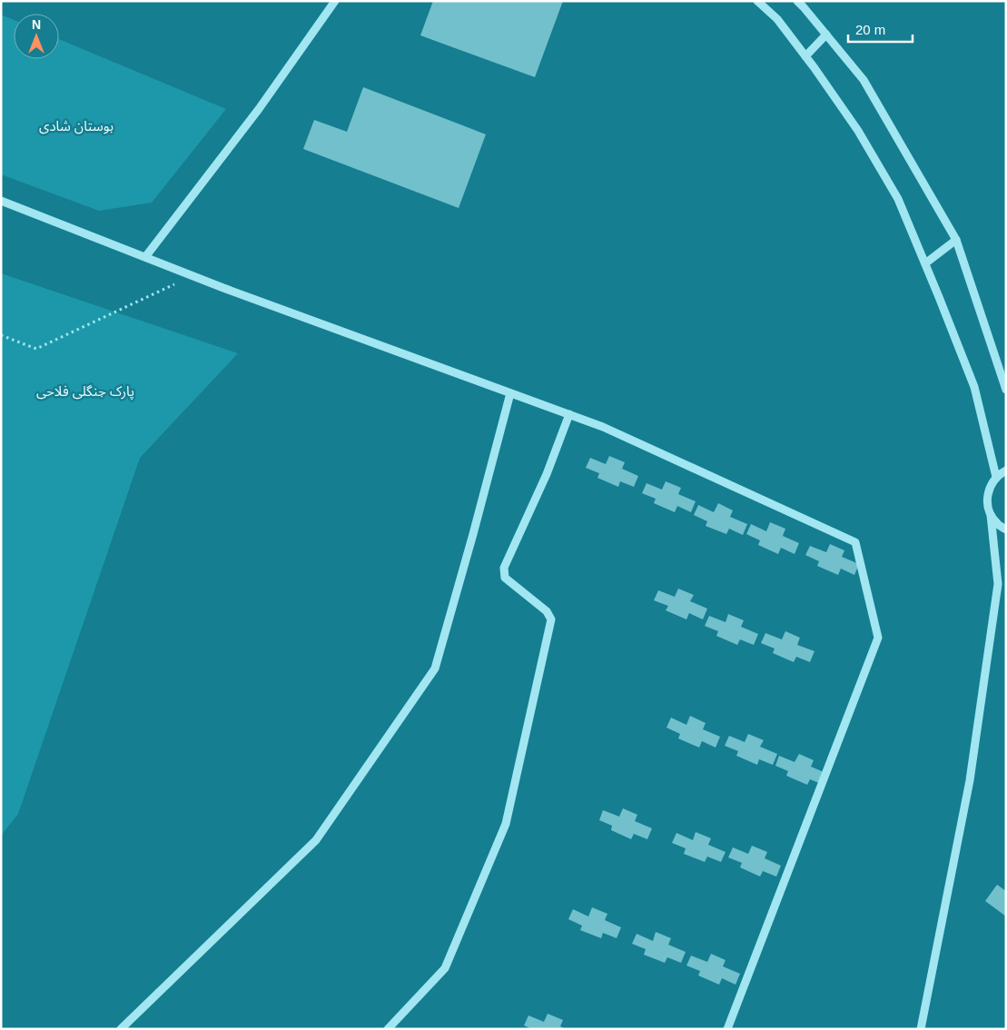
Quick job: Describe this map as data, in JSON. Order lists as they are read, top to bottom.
{
  "parks": ["بوستان شادی", "پارک جنگلی فلاحی"],
  "scale_bar": "20 m",
  "north": "top"
}
